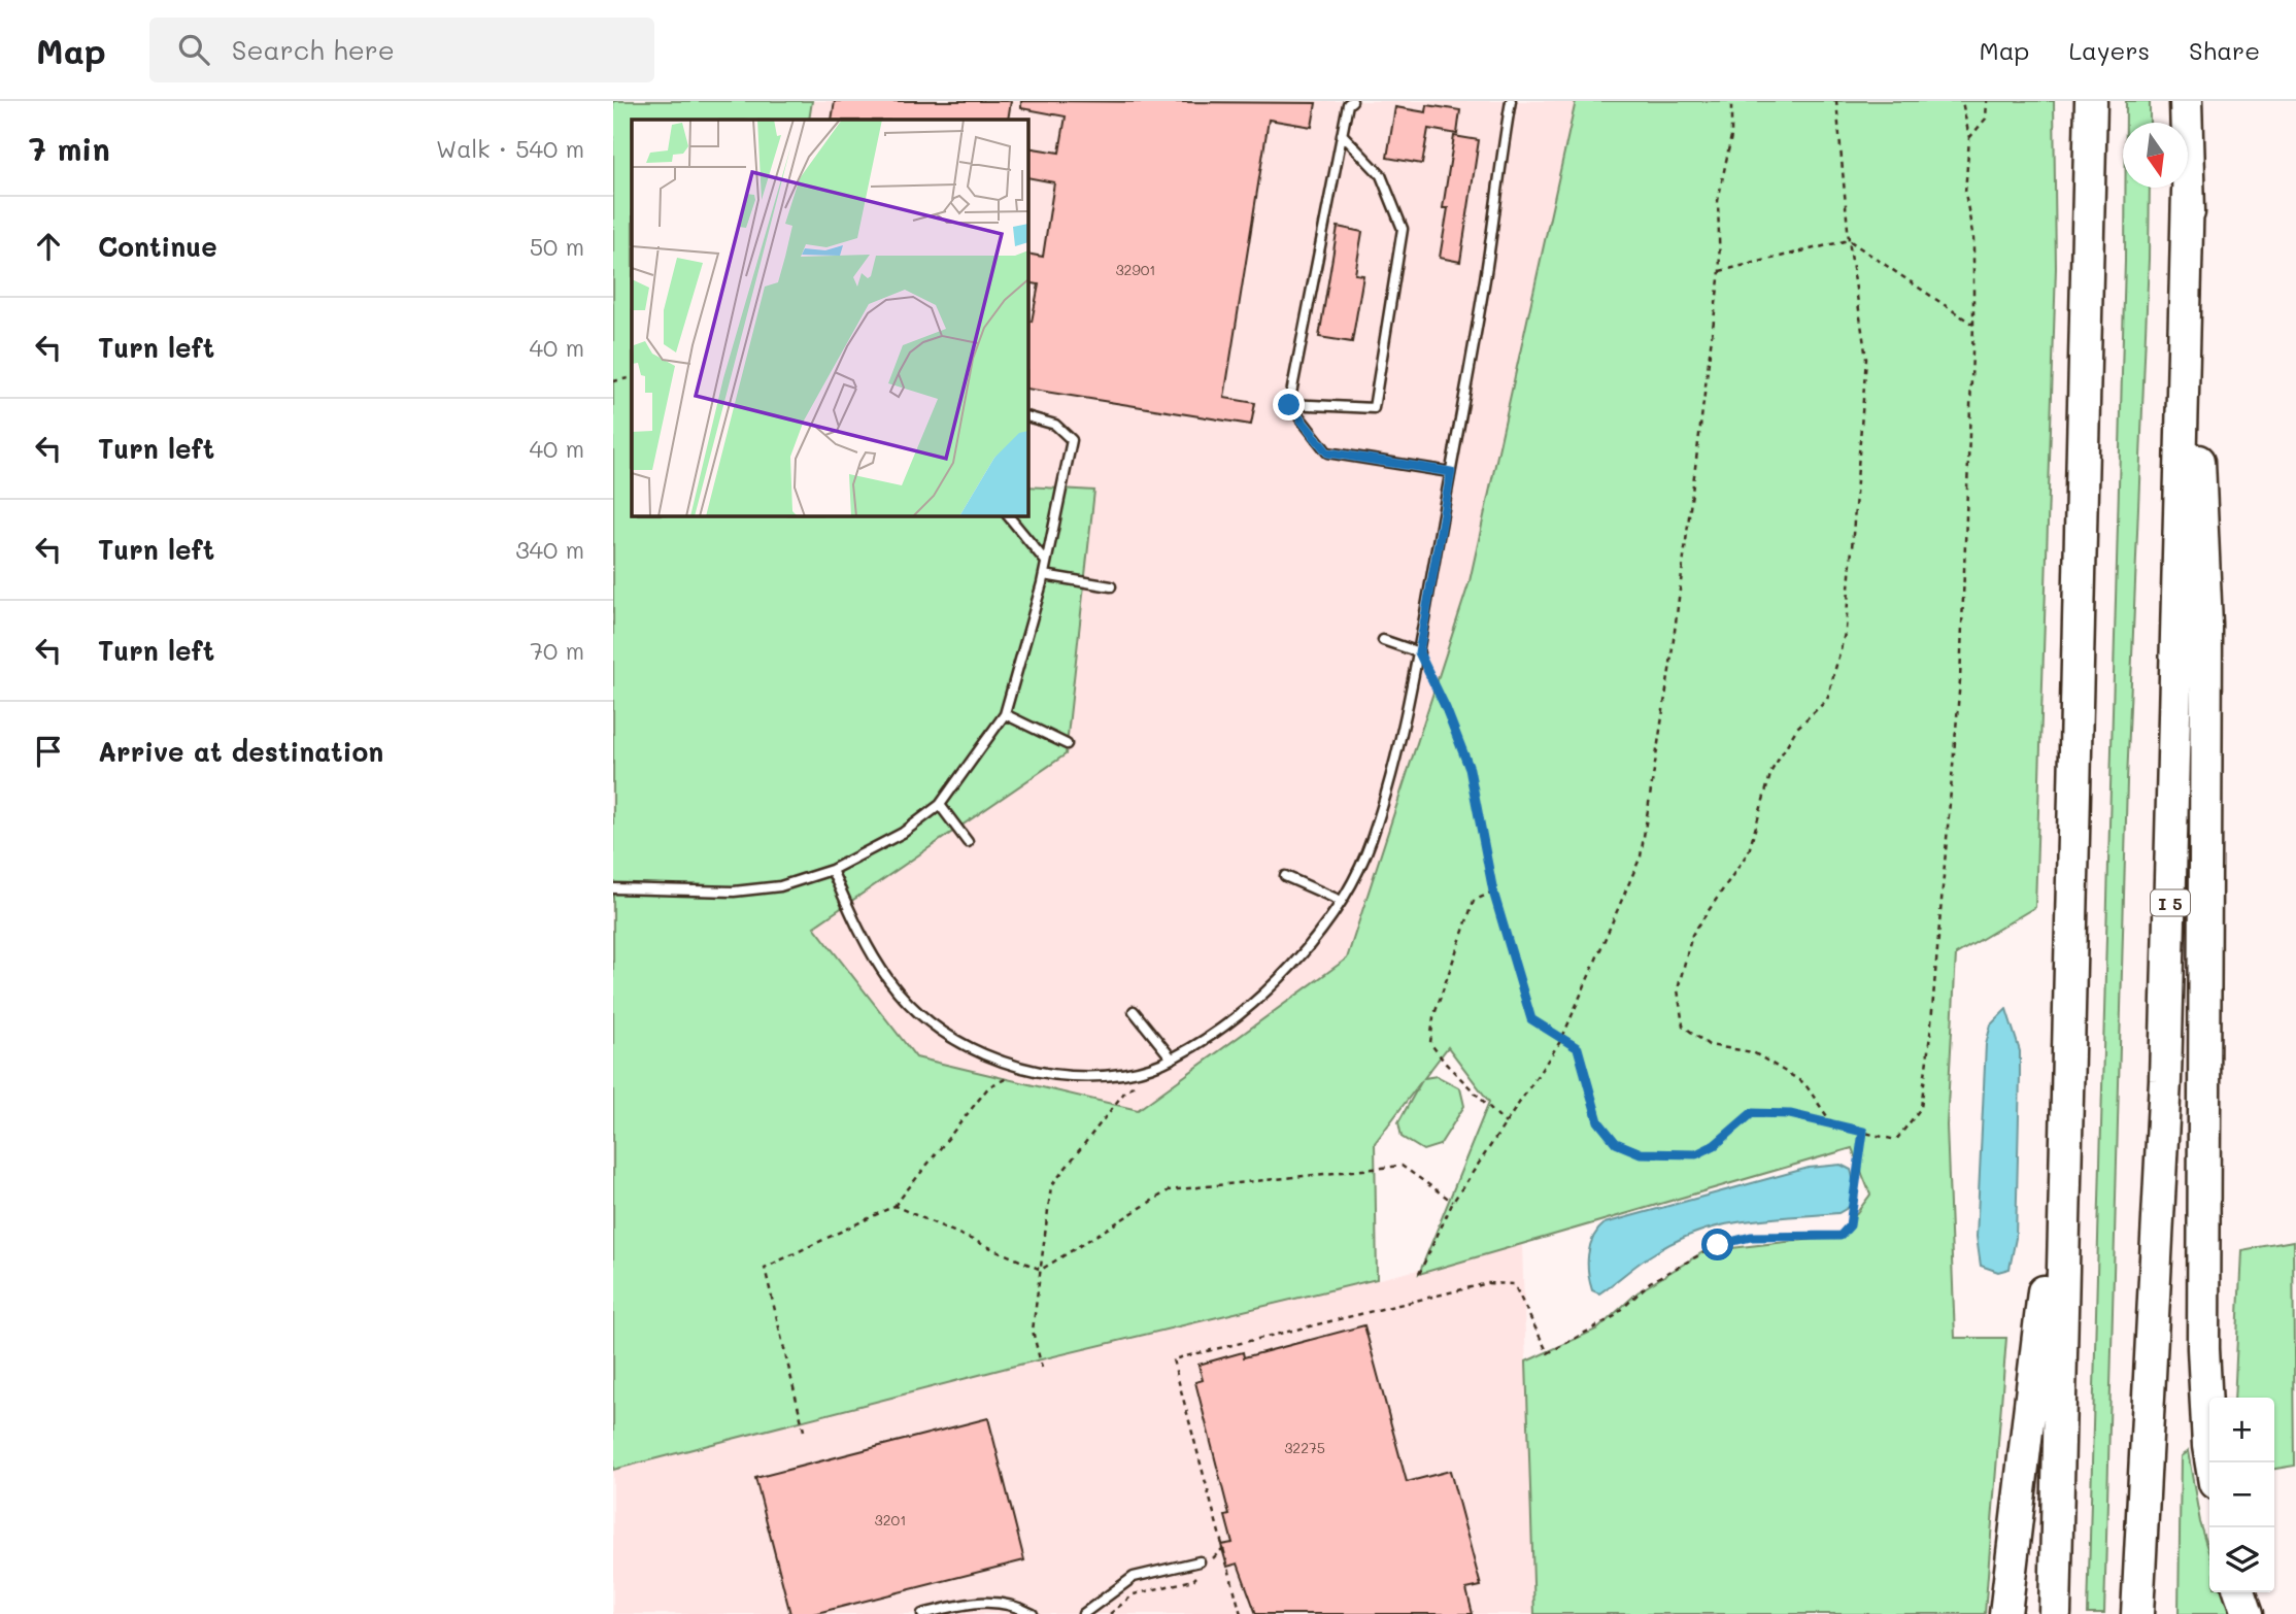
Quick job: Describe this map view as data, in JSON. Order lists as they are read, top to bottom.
{
  "streets": {
    "highway": ["I 5"]
  },
  "house_numbers": ["32901", "32275", "3201"],
  "north": "bottom",
  "page": {
    "header": "Map",
    "search": "Search here",
    "nav": ["Map", "Layers", "Share"],
    "heading": ["7 min", "Walk · 540 m"],
    "list": [
      ["Continue", "50 m"],
      ["Turn left", "40 m"],
      ["Turn left", "40 m"],
      ["Turn left", "340 m"],
      ["Turn left", "70 m"],
      "Arrive at destination"
    ],
    "map_buttons": ["+", "−"]
  }
}
